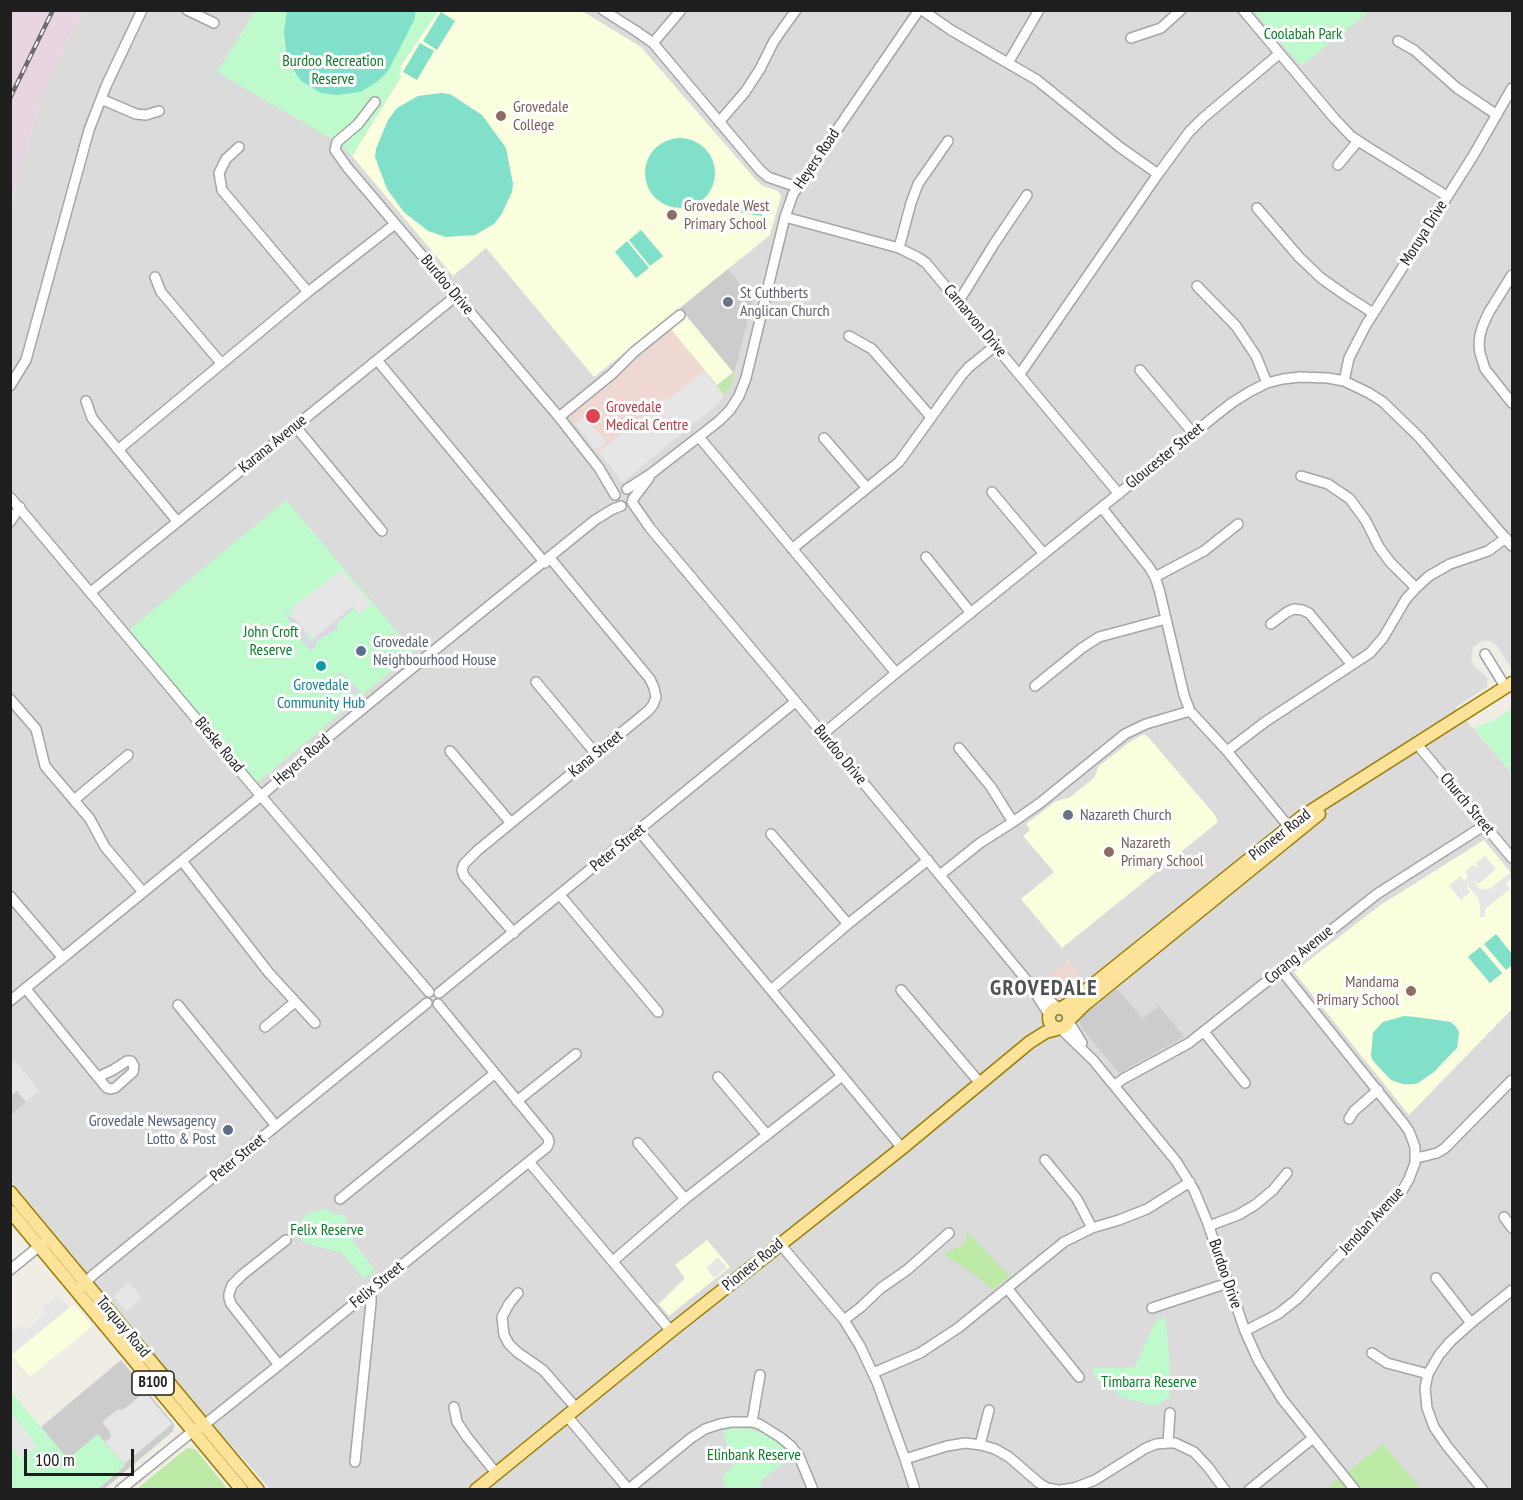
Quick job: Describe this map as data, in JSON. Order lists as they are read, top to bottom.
{
  "streets": {
    "main road": ["Pioneer Road", "Torquay Road", "B100"],
    "street": [
      "Heyers Road",
      "Moruya Drive",
      "Burdoo Drive",
      "Carnarvon Drive",
      "Karana Avenue",
      "Gloucester Street",
      "Bieske Road",
      "Kana Street",
      "Church Street",
      "Peter Street",
      "Corang Avenue",
      "Jenolan Avenue",
      "Felix Street"
    ]
  },
  "crossings": [
    ["Heyers Road", "Burdoo Drive"],
    ["Heyers Road", "Carnarvon Drive"],
    ["Heyers Road", "Bieske Road"],
    ["Heyers Road", "Kana Street"],
    ["Moruya Drive", "Gloucester Street"],
    ["Burdoo Drive", "Karana Avenue"],
    ["Burdoo Drive", "Gloucester Street"],
    ["Burdoo Drive", "Pioneer Road"],
    ["Burdoo Drive", "Peter Street"],
    ["Burdoo Drive", "Corang Avenue"],
    ["Burdoo Drive", "Jenolan Avenue"],
    ["Carnarvon Drive", "Gloucester Street"],
    ["Karana Avenue", "Bieske Road"],
    ["Karana Avenue", "Kana Street"],
    ["Bieske Road", "Peter Street"],
    ["Kana Street", "Peter Street"],
    ["Church Street", "Pioneer Road"],
    ["Church Street", "Corang Avenue"],
    ["Peter Street", "Torquay Road"],
    ["Felix Street", "Torquay Road"]
  ],
  "districts": ["GROVEDALE"],
  "parks": [
    "Coolabah Park",
    "Burdoo Recreation Reserve",
    "John Croft Reserve",
    "Felix Reserve",
    "Timbarra Reserve",
    "Elinbank Reserve"
  ],
  "places": [
    "Grovedale College",
    "Grovedale West Primary School",
    "St Cuthberts Anglican Church",
    "Grovedale Medical Centre",
    "Grovedale Neighbourhood House",
    "Grovedale Community Hub",
    "Nazareth Church",
    "Nazareth Primary School",
    "Mandama Primary School",
    "Grovedale Newsagency Lotto & Post"
  ],
  "scale_bar": "100 m"
}
